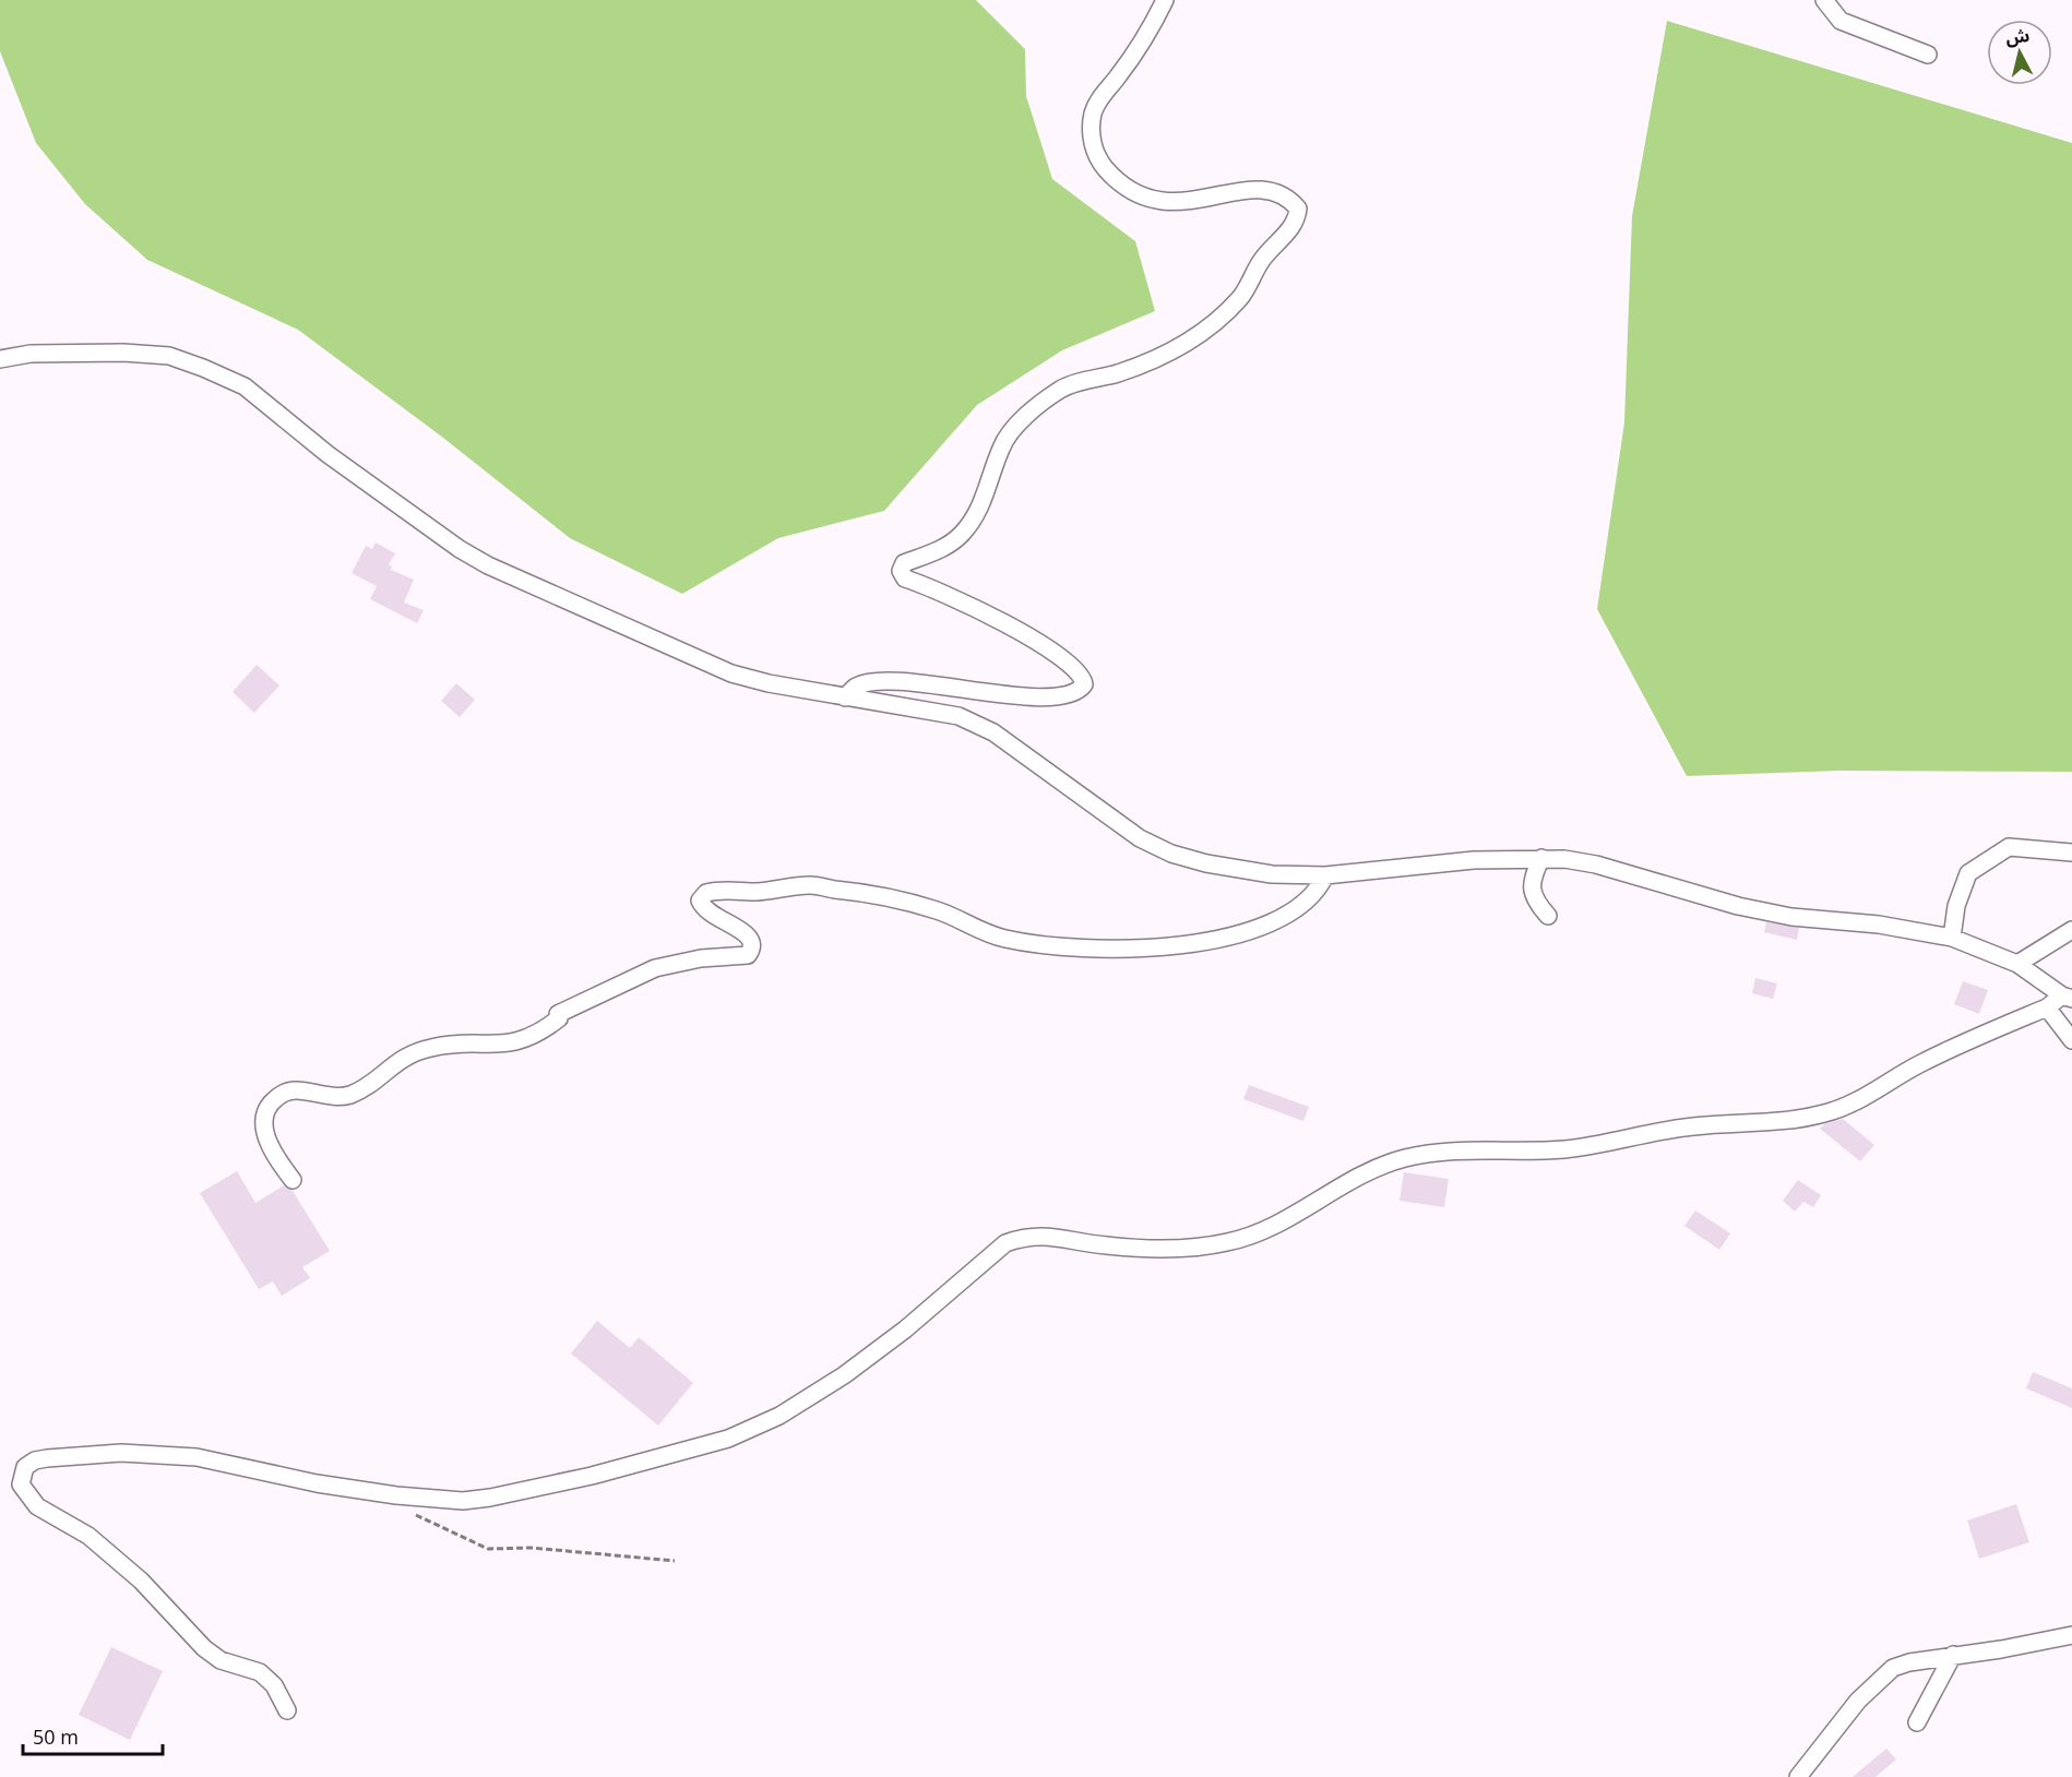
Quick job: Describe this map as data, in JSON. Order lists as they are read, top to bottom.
{
  "scale_bar": "50 m",
  "north": "top"
}
